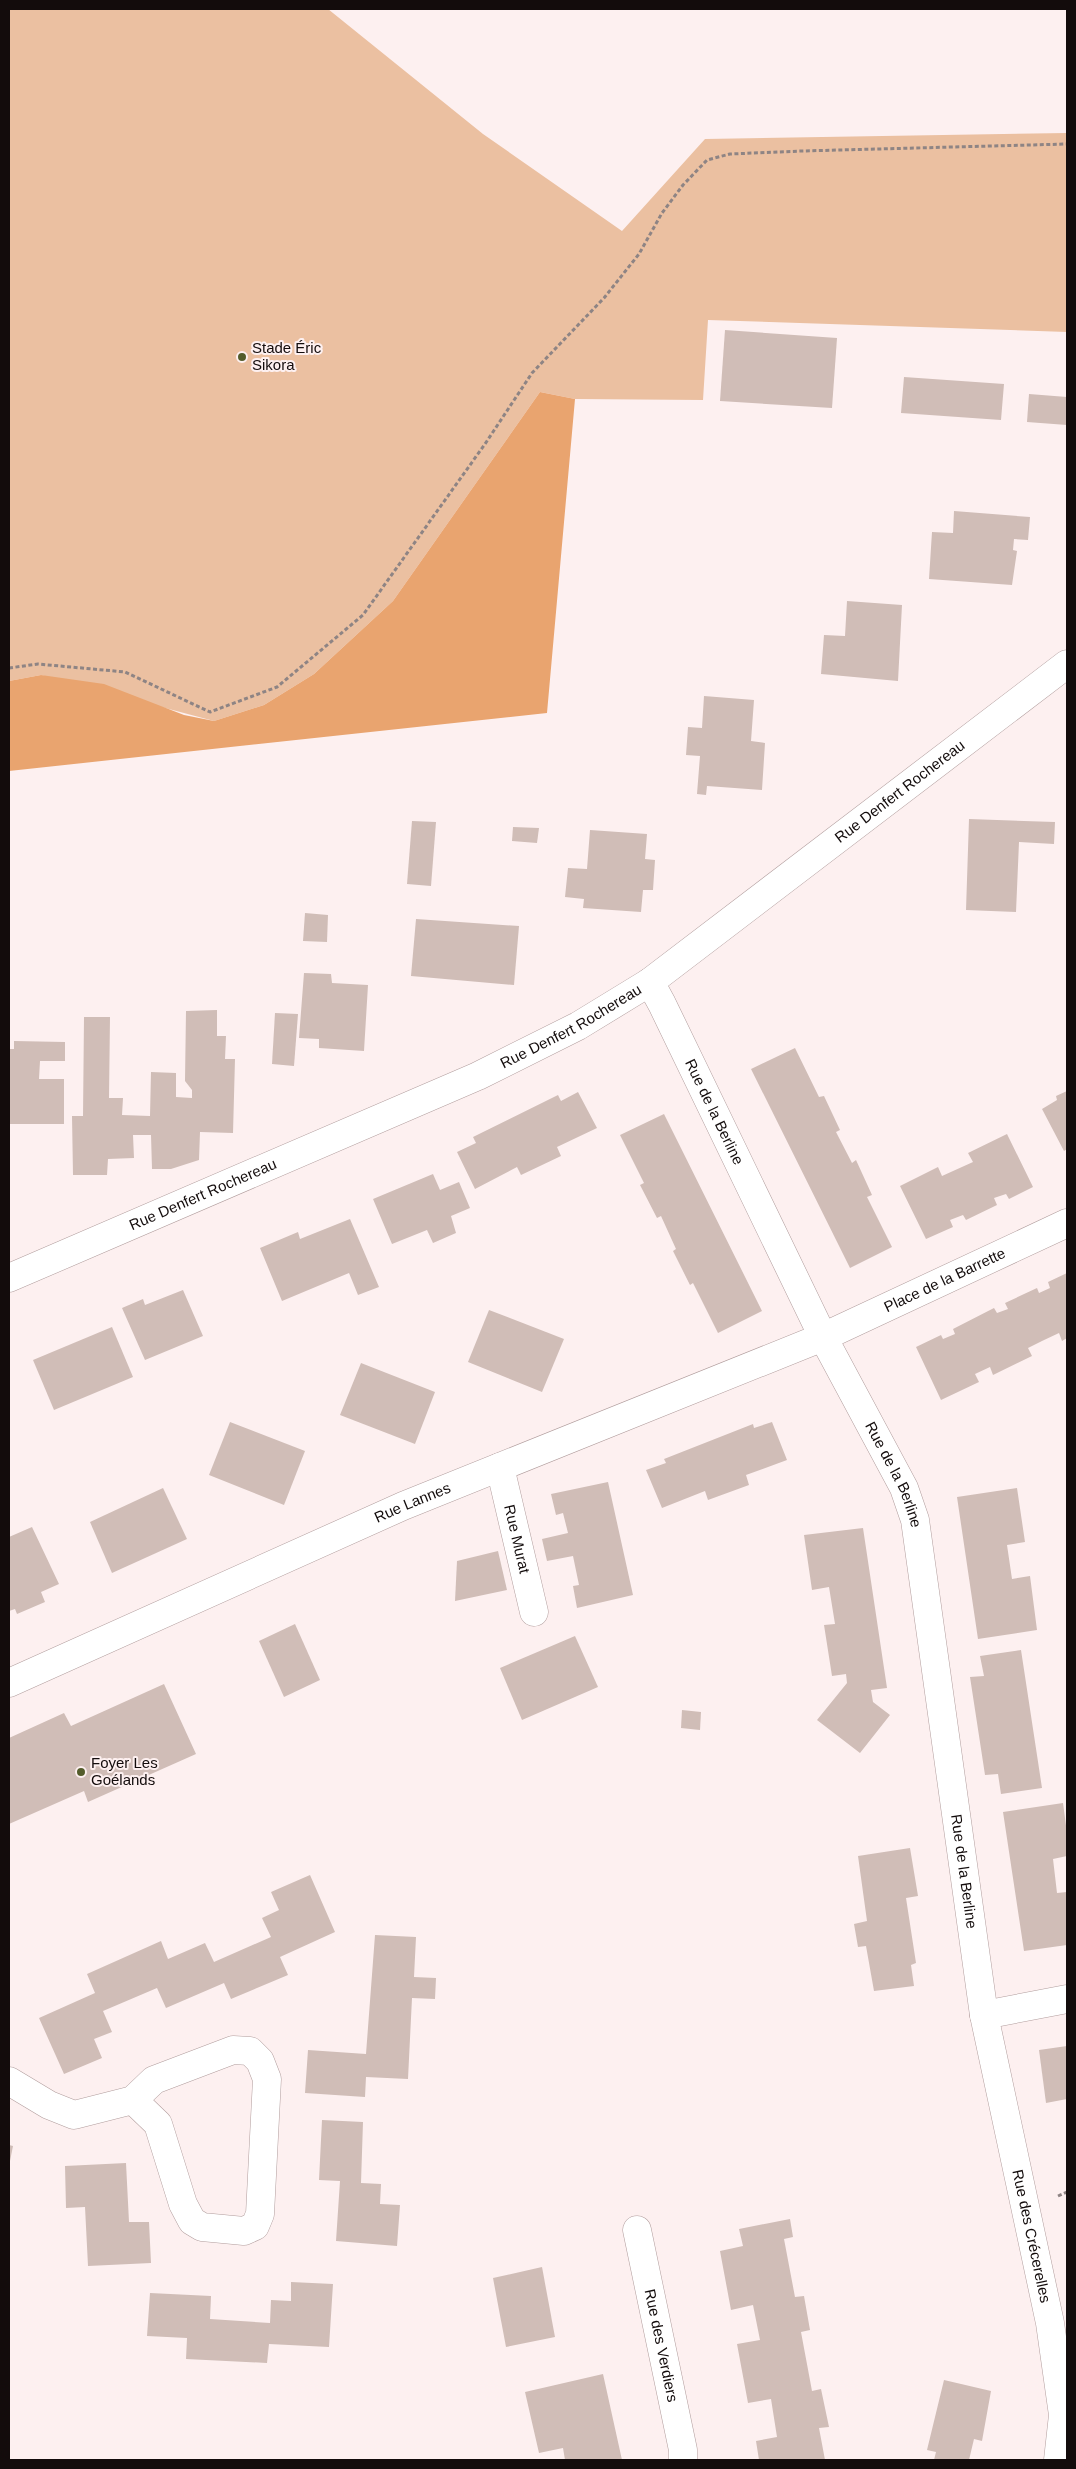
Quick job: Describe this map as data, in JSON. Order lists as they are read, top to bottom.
{
  "streets": {
    "street": [
      "Rue Denfert Rochereau",
      "Rue de la Berline",
      "Place de la Barrette",
      "Rue Lannes",
      "Rue Murat",
      "Rue des Crécerelles",
      "Rue des Verdiers"
    ]
  },
  "crossings": [
    ["Rue Denfert Rochereau", "Rue de la Berline"],
    ["Rue de la Berline", "Place de la Barrette"],
    ["Rue de la Berline", "Rue Lannes"],
    ["Rue de la Berline", "Rue des Crécerelles"],
    ["Place de la Barrette", "Rue Lannes"],
    ["Rue Lannes", "Rue Murat"]
  ],
  "places": ["Stade Éric Sikora", "Foyer Les Goélands"]
}
